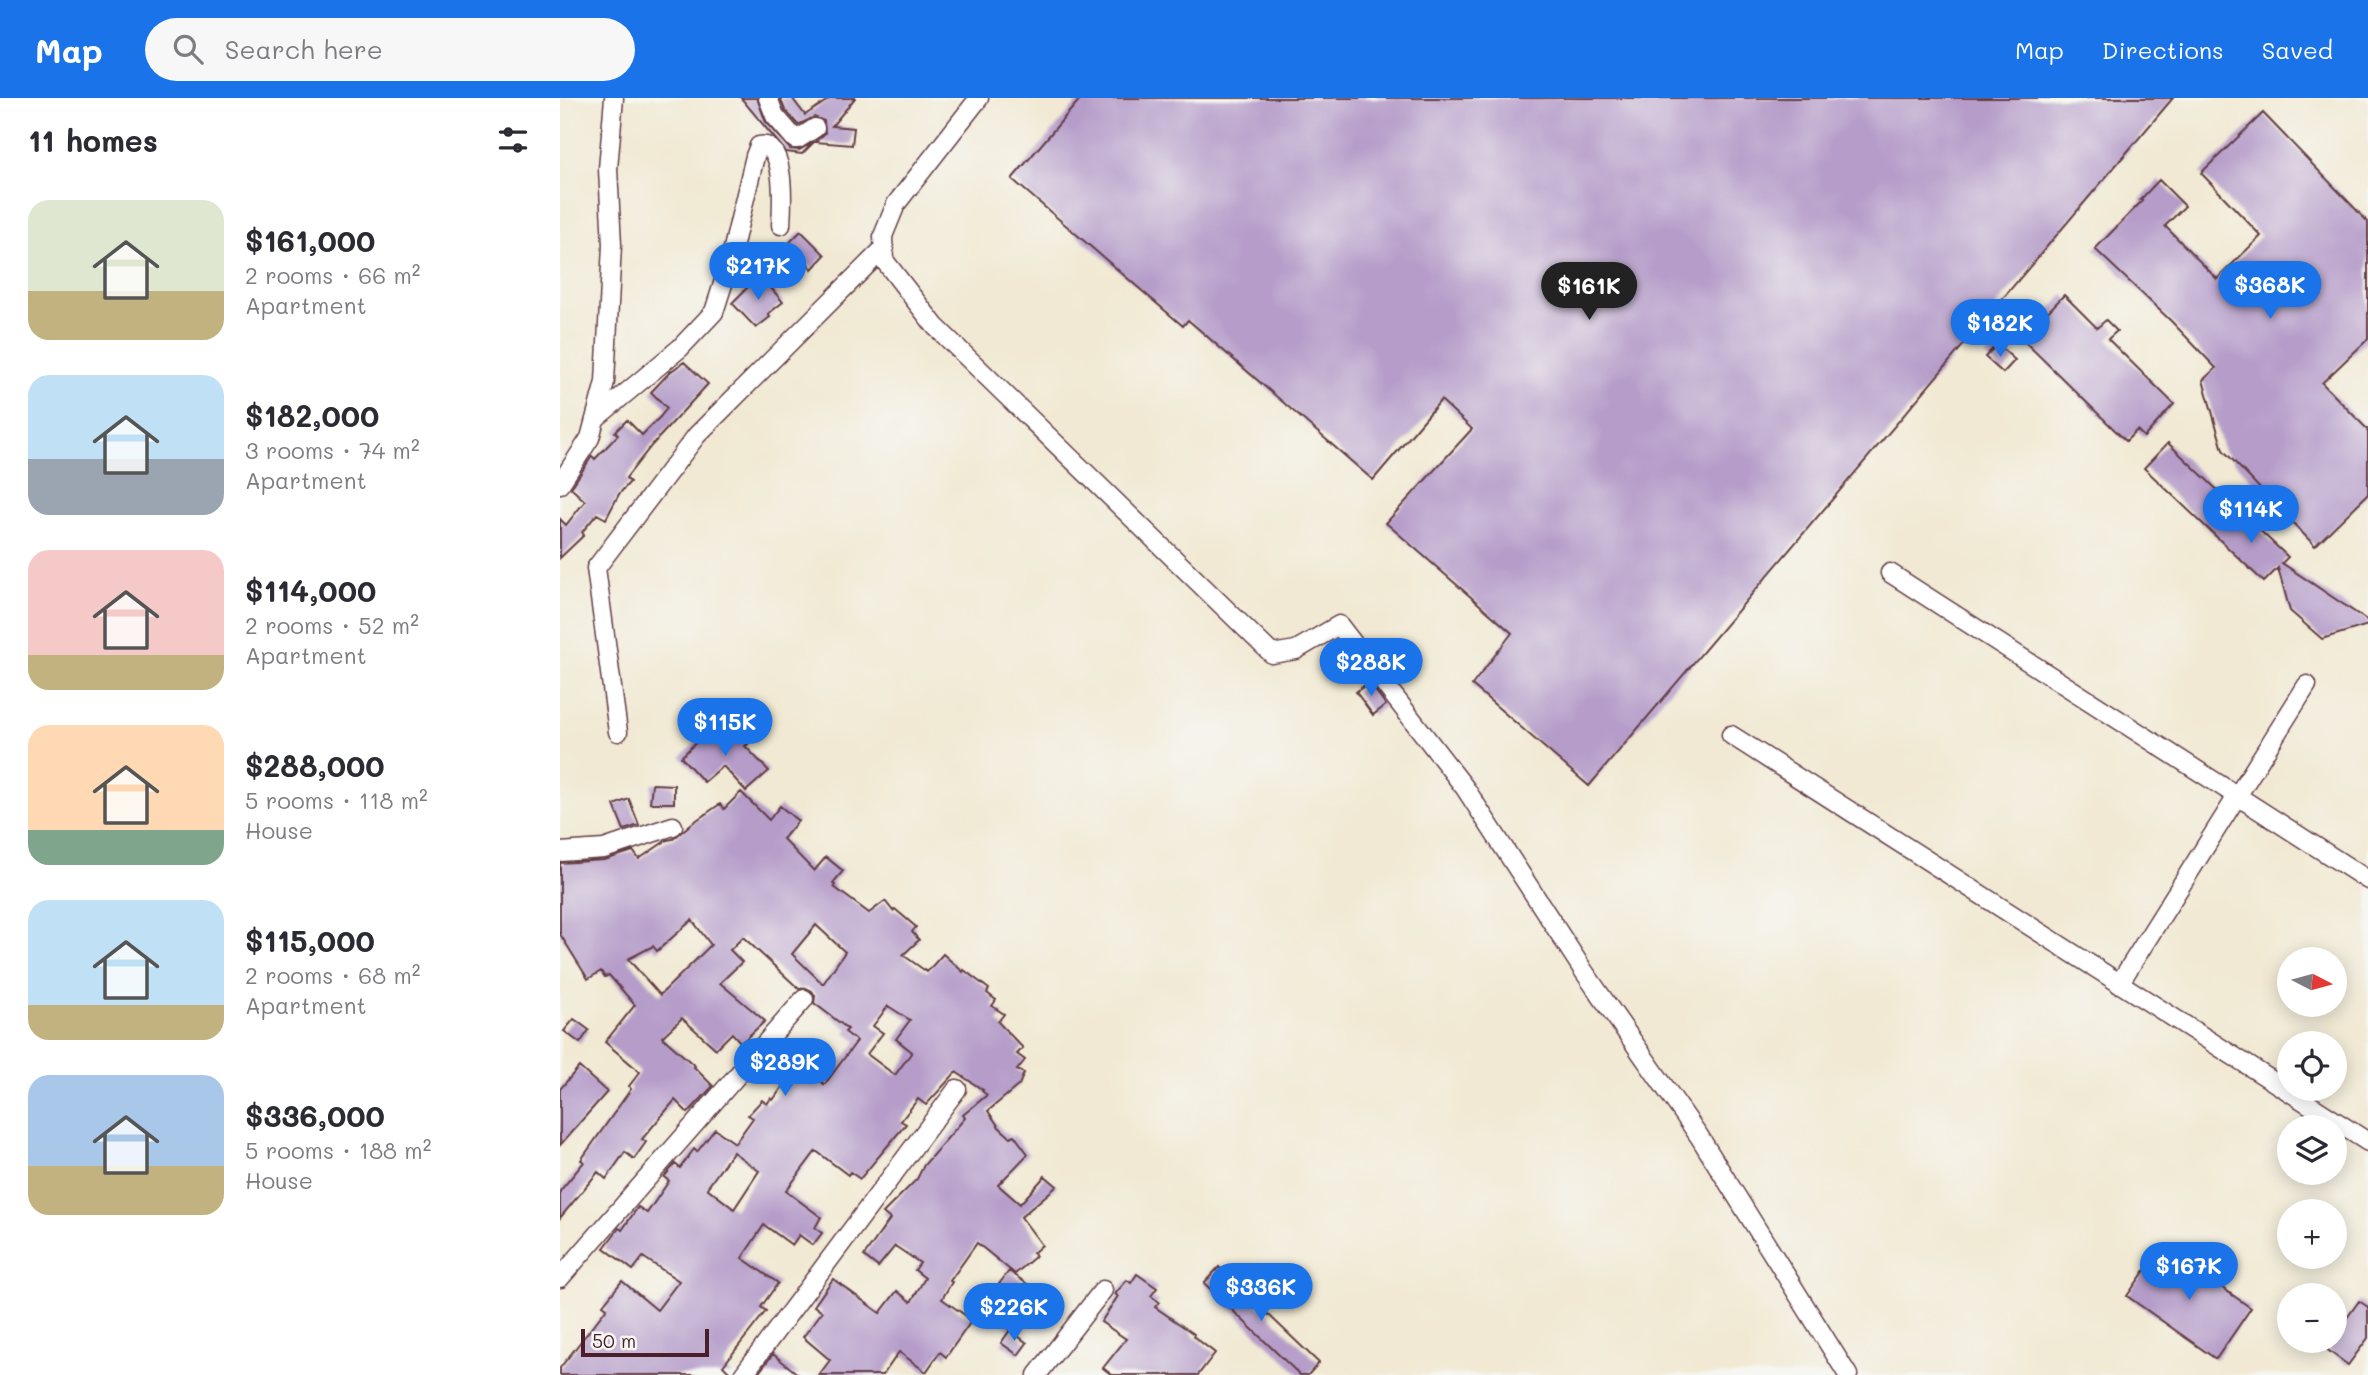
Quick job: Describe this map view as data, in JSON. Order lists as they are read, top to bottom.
{
  "scale_bar": "50 m",
  "north": "right",
  "page": {
    "header": "Map",
    "search": "Search here",
    "nav": ["Map", "Directions", "Saved"],
    "heading": "11 homes",
    "list": [
      {
        "name": "$161,000",
        "note": "2 rooms · 66 m² · Apartment"
      },
      {
        "name": "$182,000",
        "note": "3 rooms · 74 m² · Apartment"
      },
      {
        "name": "$114,000",
        "note": "2 rooms · 52 m² · Apartment"
      },
      {
        "name": "$288,000",
        "note": "5 rooms · 118 m² · House"
      },
      {
        "name": "$115,000",
        "note": "2 rooms · 68 m² · Apartment"
      },
      {
        "name": "$336,000",
        "note": "5 rooms · 188 m² · House"
      }
    ],
    "price": [
      "$217K",
      "$368K",
      "$161K",
      "$182K",
      "$114K",
      "$288K",
      "$115K",
      "$289K",
      "$167K",
      "$336K",
      "$226K"
    ],
    "map_buttons": ["+", "−"],
    "scale": "50 m"
  }
}
